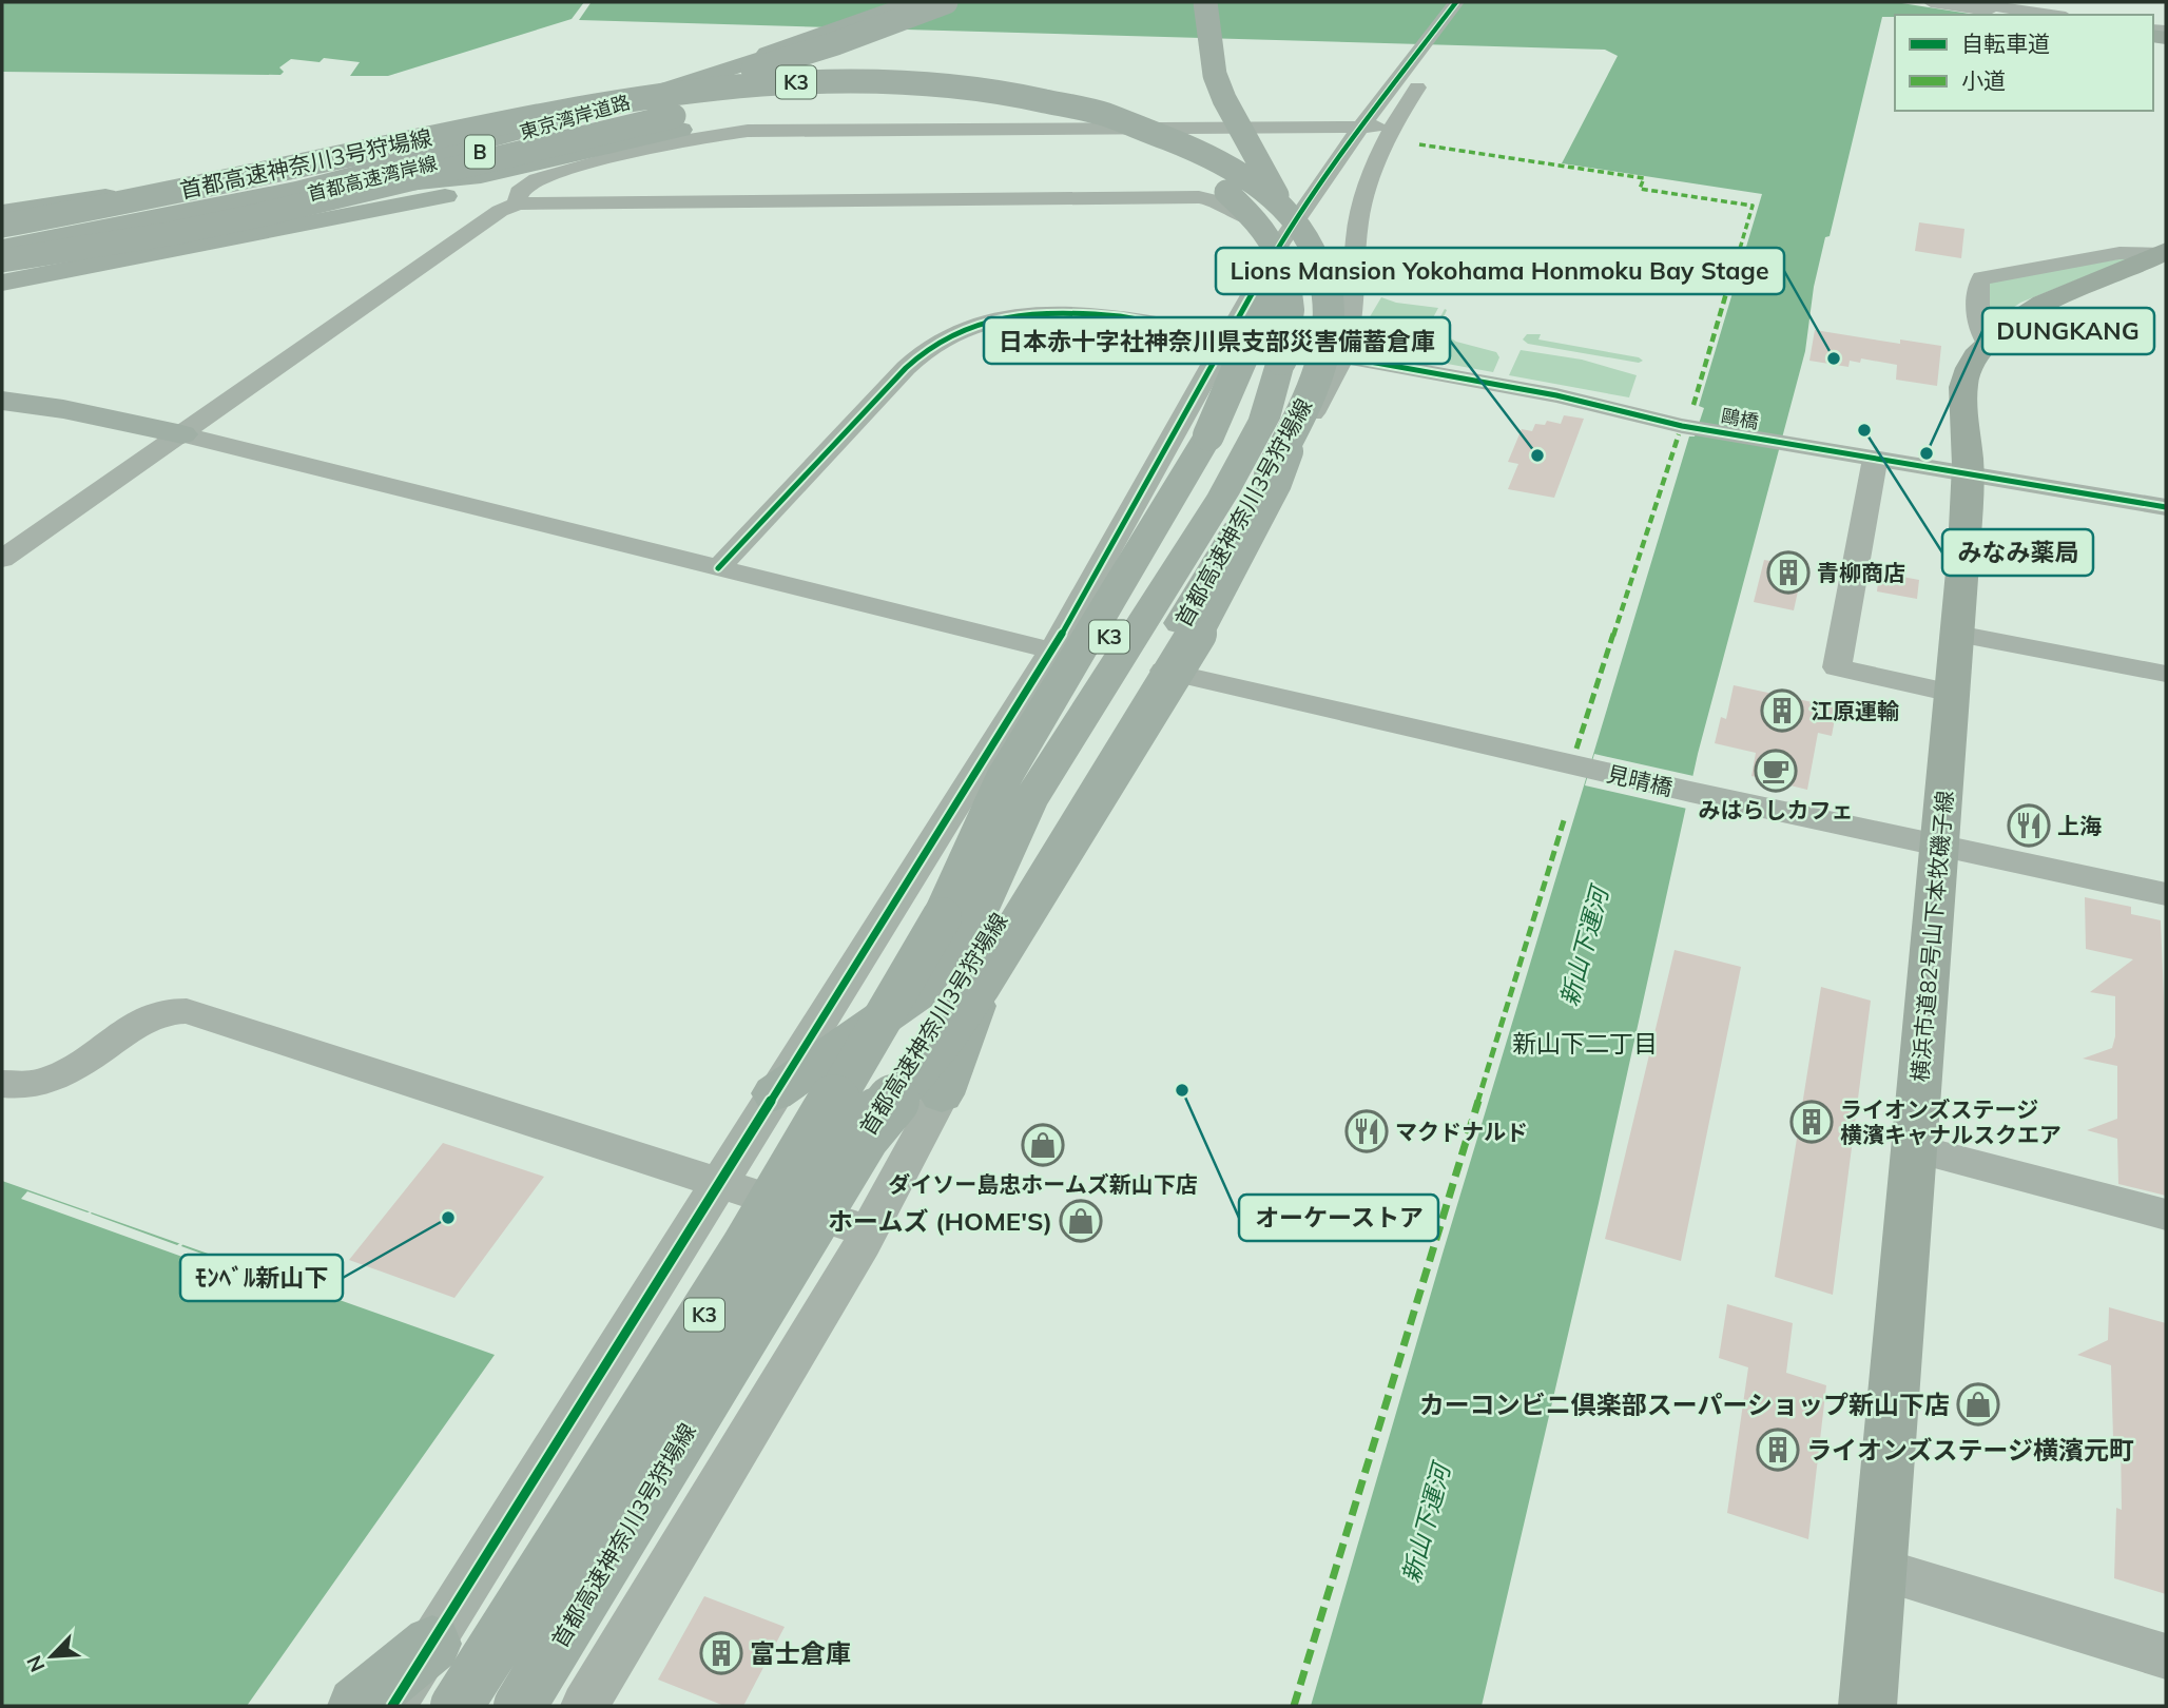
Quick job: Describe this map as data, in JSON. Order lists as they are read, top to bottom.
{
  "streets": {
    "highway": [
      "K3",
      "東京湾岸道路",
      "B",
      "首都高速神奈川3号狩場線",
      "首都高速湾岸線"
    ],
    "main road": ["横浜市道82号山下本牧磯子線"],
    "street": ["鷗橋", "見晴橋"]
  },
  "crossings": [
    ["K3", "首都高速神奈川3号狩場線"],
    ["K3", "鷗橋"],
    ["東京湾岸道路", "首都高速湾岸線"],
    ["B", "首都高速湾岸線"],
    ["首都高速神奈川3号狩場線", "首都高速湾岸線"],
    ["首都高速神奈川3号狩場線", "鷗橋"],
    ["鷗橋", "横浜市道82号山下本牧磯子線"],
    ["見晴橋", "横浜市道82号山下本牧磯子線"]
  ],
  "districts": ["新山下二丁目"],
  "water": ["新山下運河"],
  "places": {
    "other": [
      "Lions Mansion Yokohama Honmoku Bay Stage",
      "みなみ薬局",
      "DUNGKANG",
      "日本赤十字社神奈川県支部災害備蓄倉庫",
      "オーケーストア",
      "ﾓﾝﾍﾞﾙ新山下"
    ],
    "building": [
      "青柳商店",
      "江原運輸",
      "ライオンズステージ 横濱キャナルスクエア",
      "ライオンズステージ横濱元町",
      "富士倉庫"
    ],
    "cafe": ["みはらしカフェ"],
    "restaurant": ["上海", "マクドナルド"],
    "shop": ["ダイソー島忠ホームズ新山下店", "ホームズ (HOME'S)", "カーコンビニ倶楽部スーパーショップ新山下店"]
  },
  "legend": ["自転車道", "小道"],
  "north": "bottom left"
}
